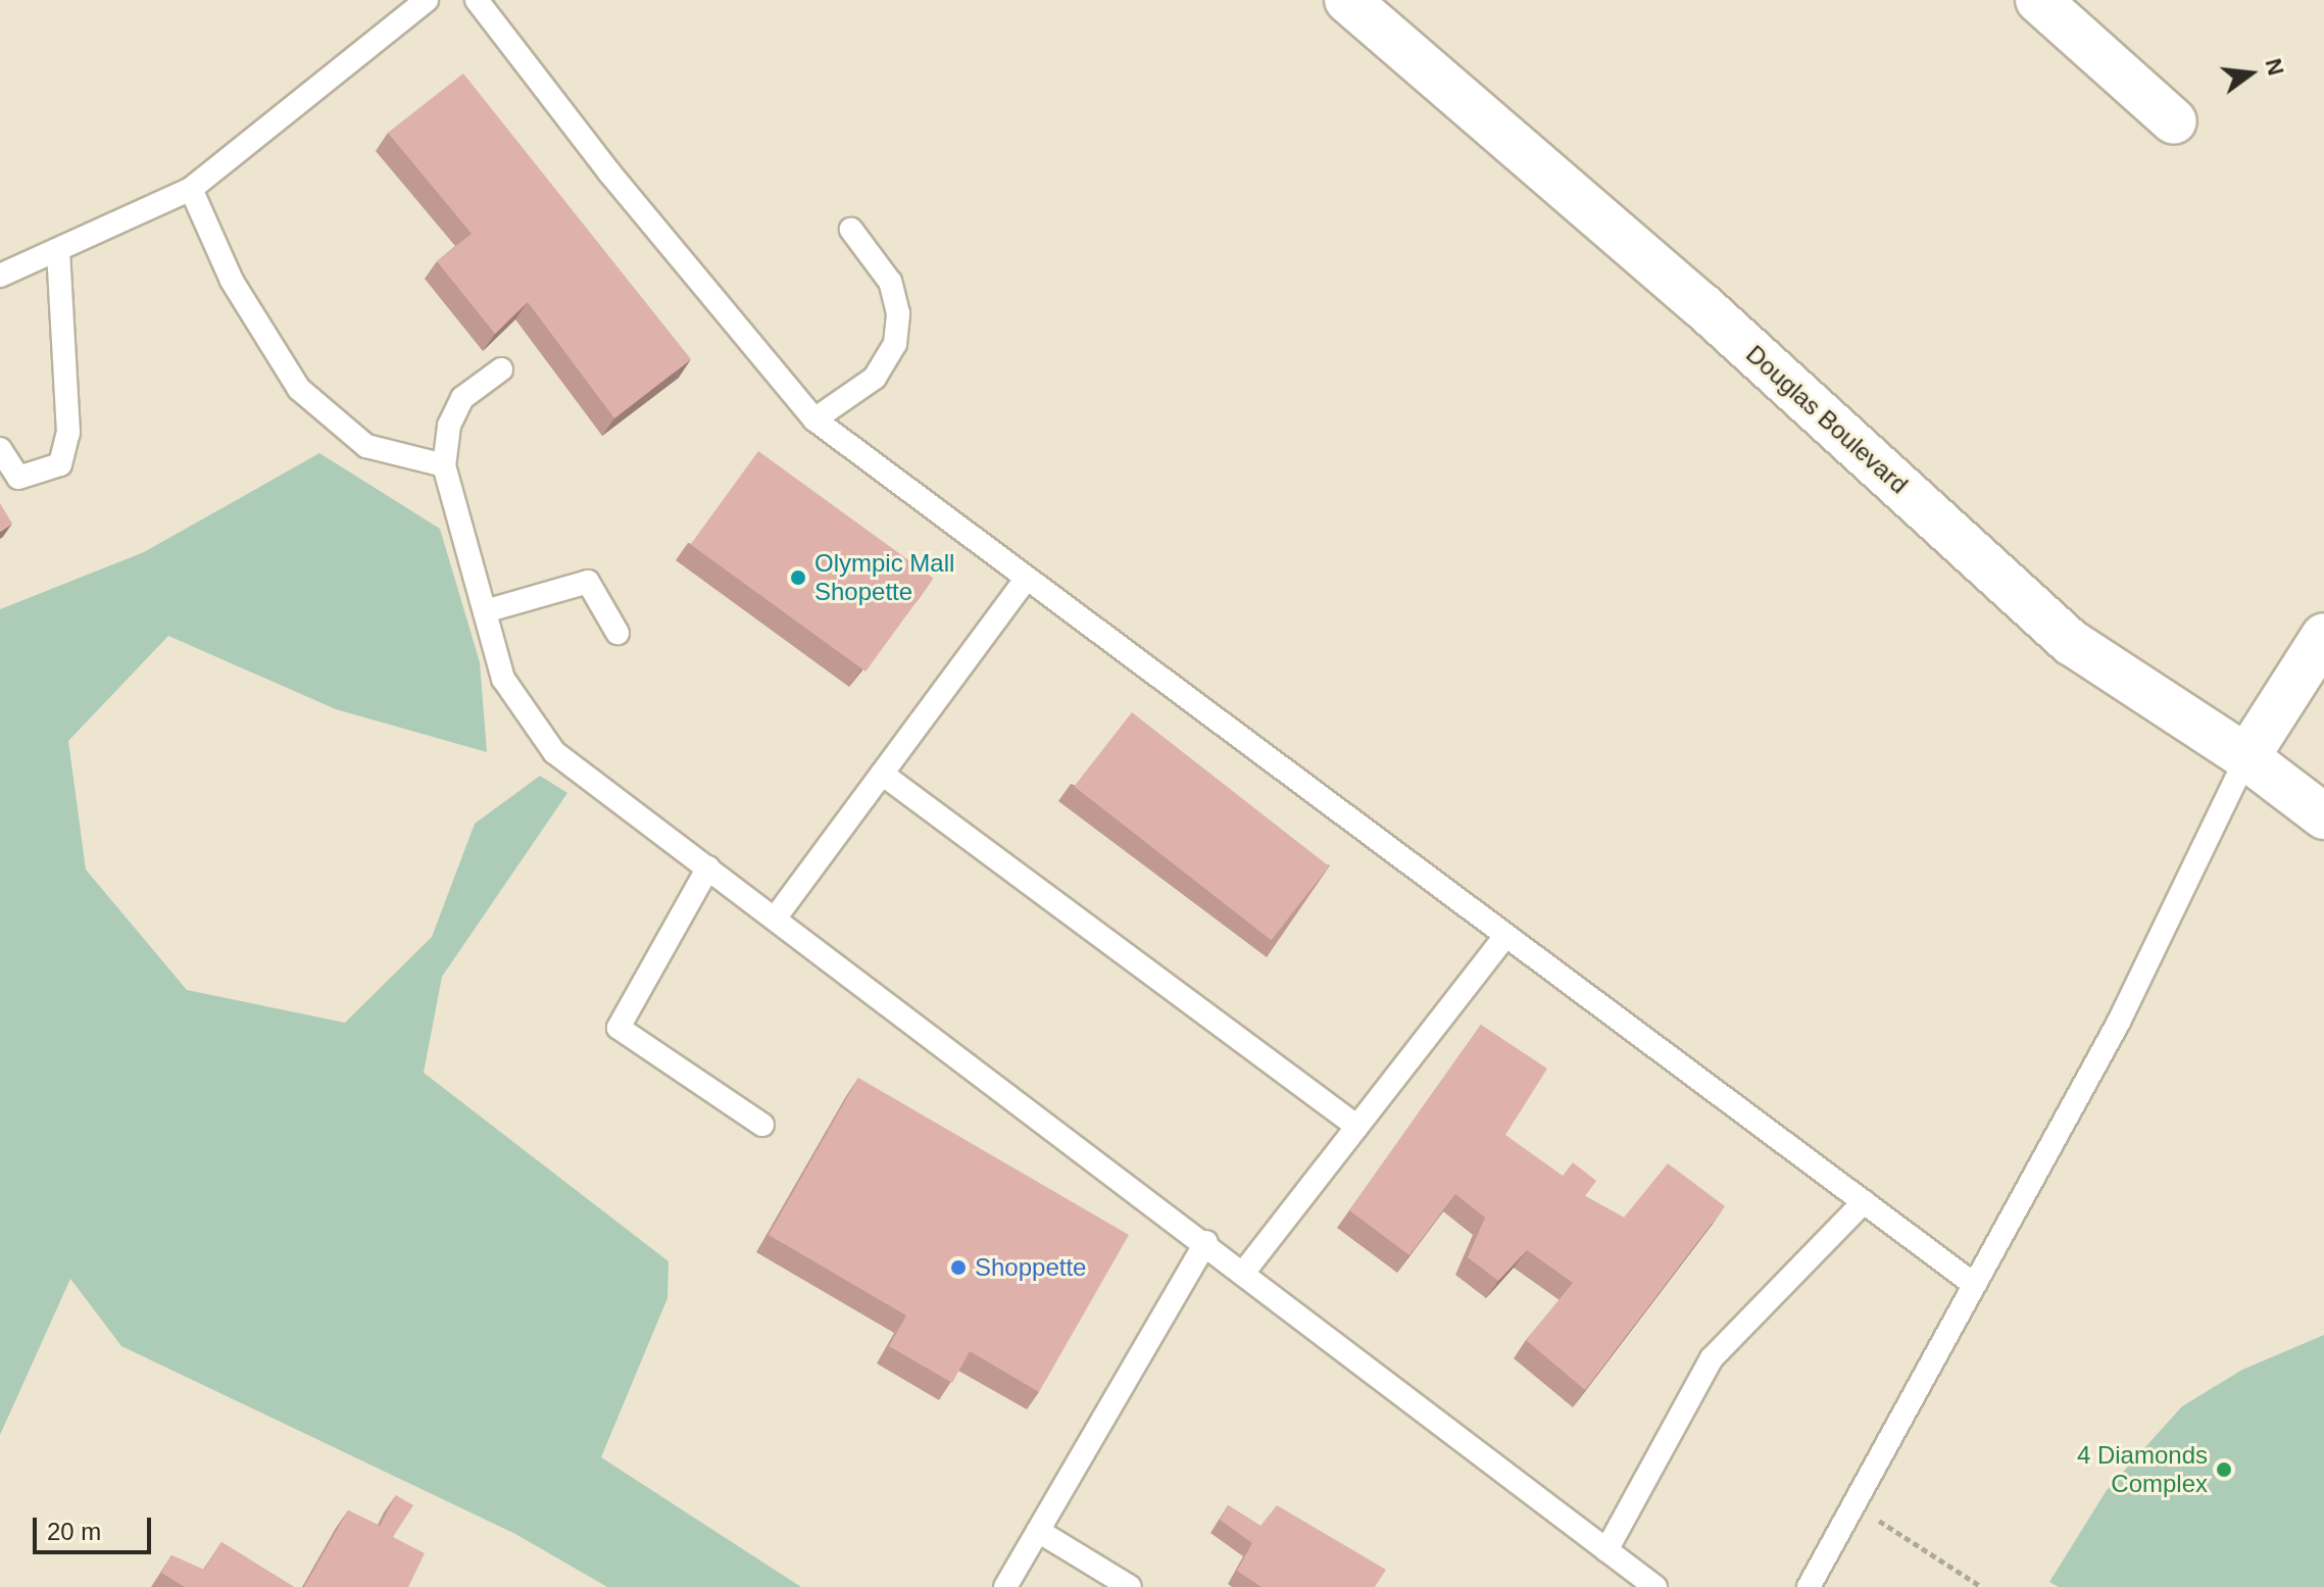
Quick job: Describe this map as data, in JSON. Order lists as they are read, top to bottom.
{
  "streets": {
    "street": ["Douglas Boulevard"]
  },
  "places": ["Olympic Mall Shopette", "Shoppette", "4 Diamonds Complex"],
  "scale_bar": "20 m",
  "north": "right"
}
